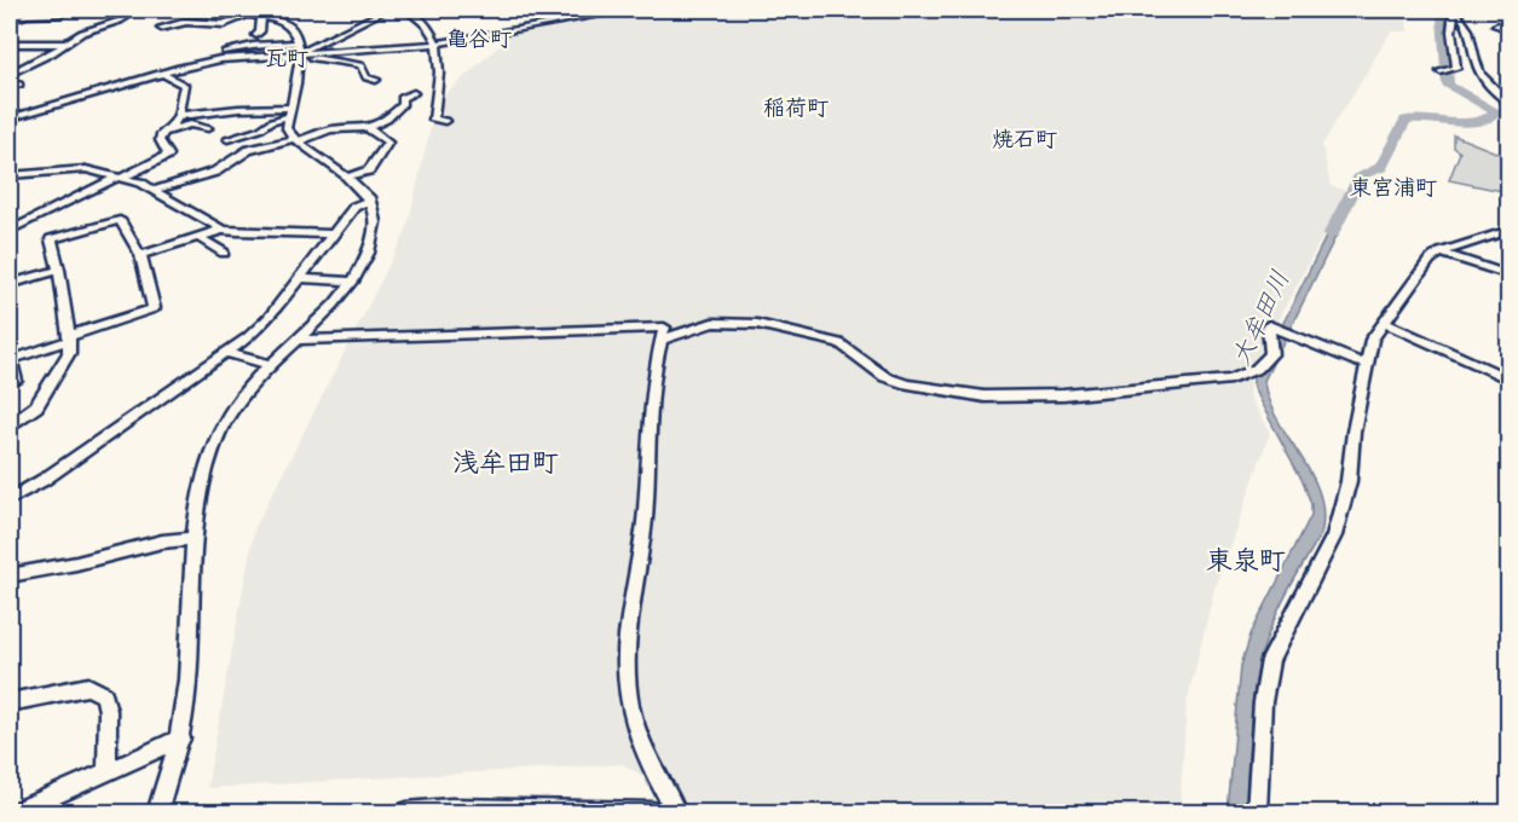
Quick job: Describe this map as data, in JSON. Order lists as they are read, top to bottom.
{
  "districts": [
    "亀谷町",
    "瓦町",
    "稲荷町",
    "焼石町",
    "東宮浦町",
    "浅牟田町",
    "東泉町"
  ],
  "water": ["大牟田川"]
}
